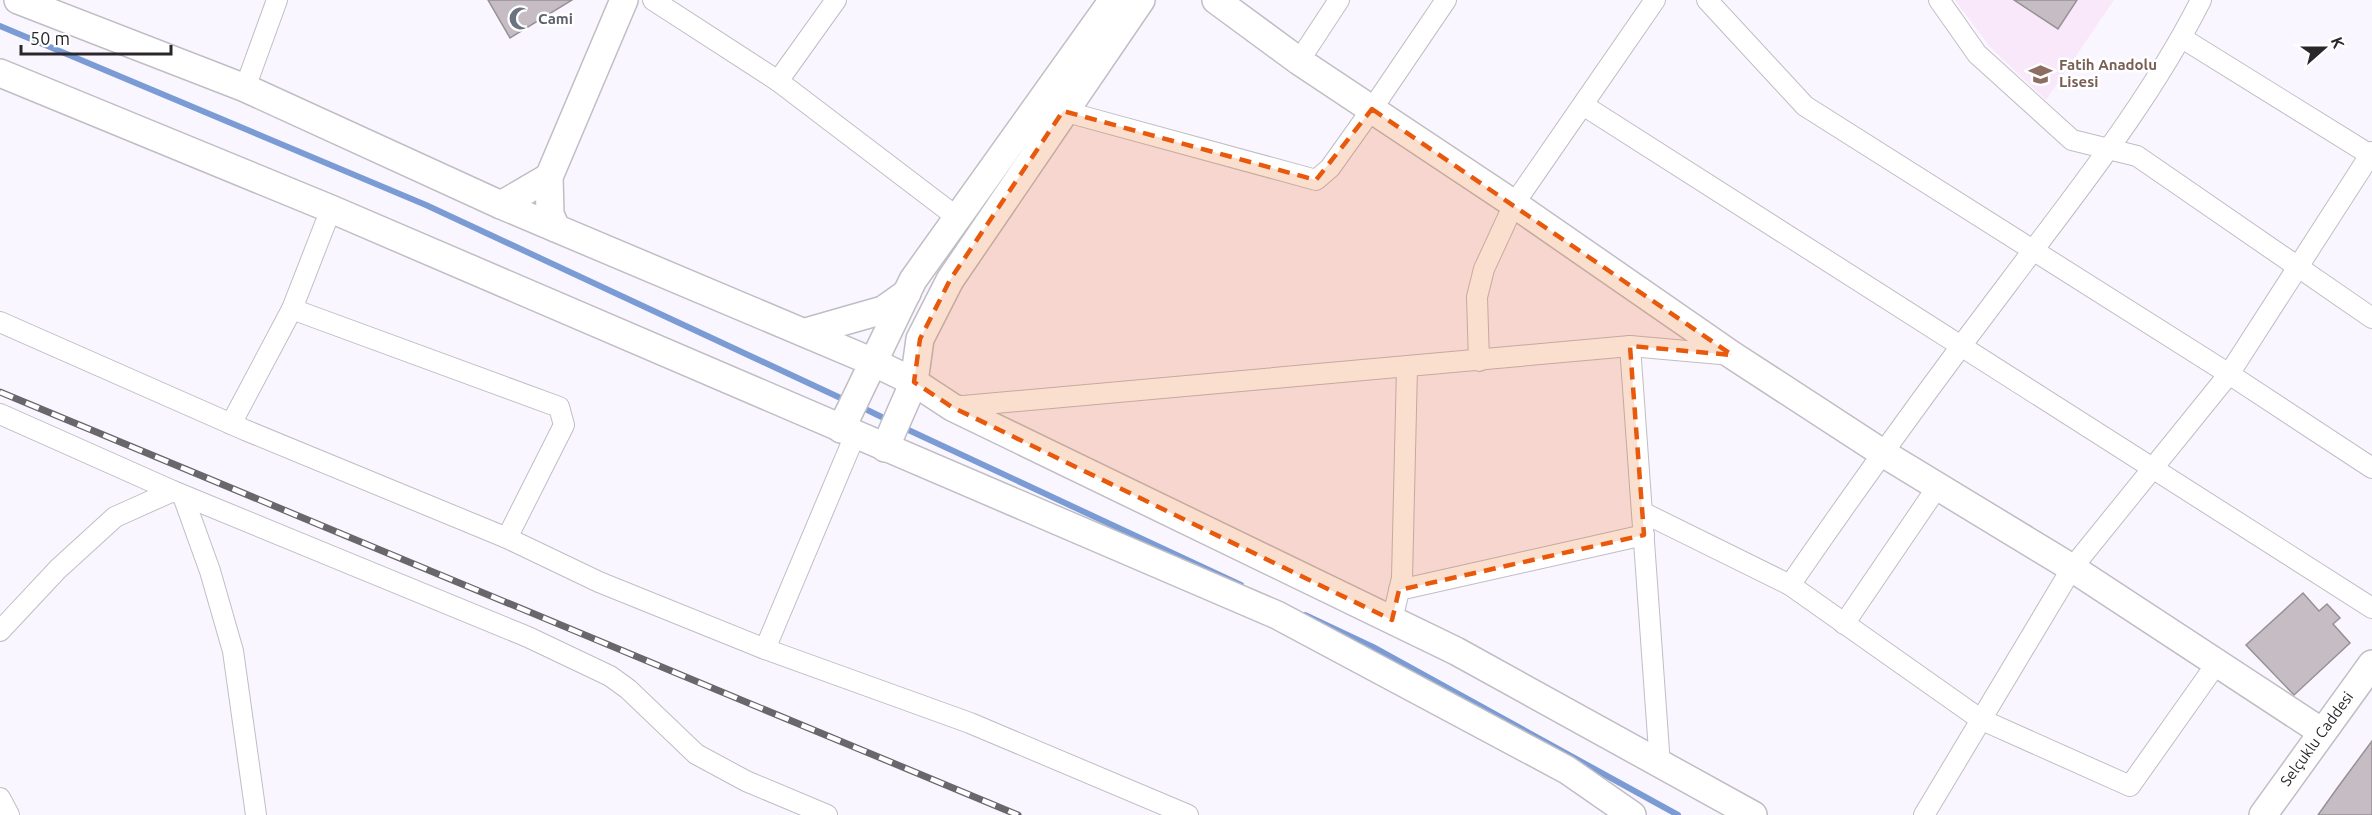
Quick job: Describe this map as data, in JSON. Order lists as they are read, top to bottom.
{
  "streets": {
    "main road": ["Selçuklu Caddesi"]
  },
  "places": {
    "mosque": ["Cami"],
    "school or university": ["Fatih Anadolu Lisesi"]
  },
  "scale_bar": "50 m",
  "north": "right"
}
